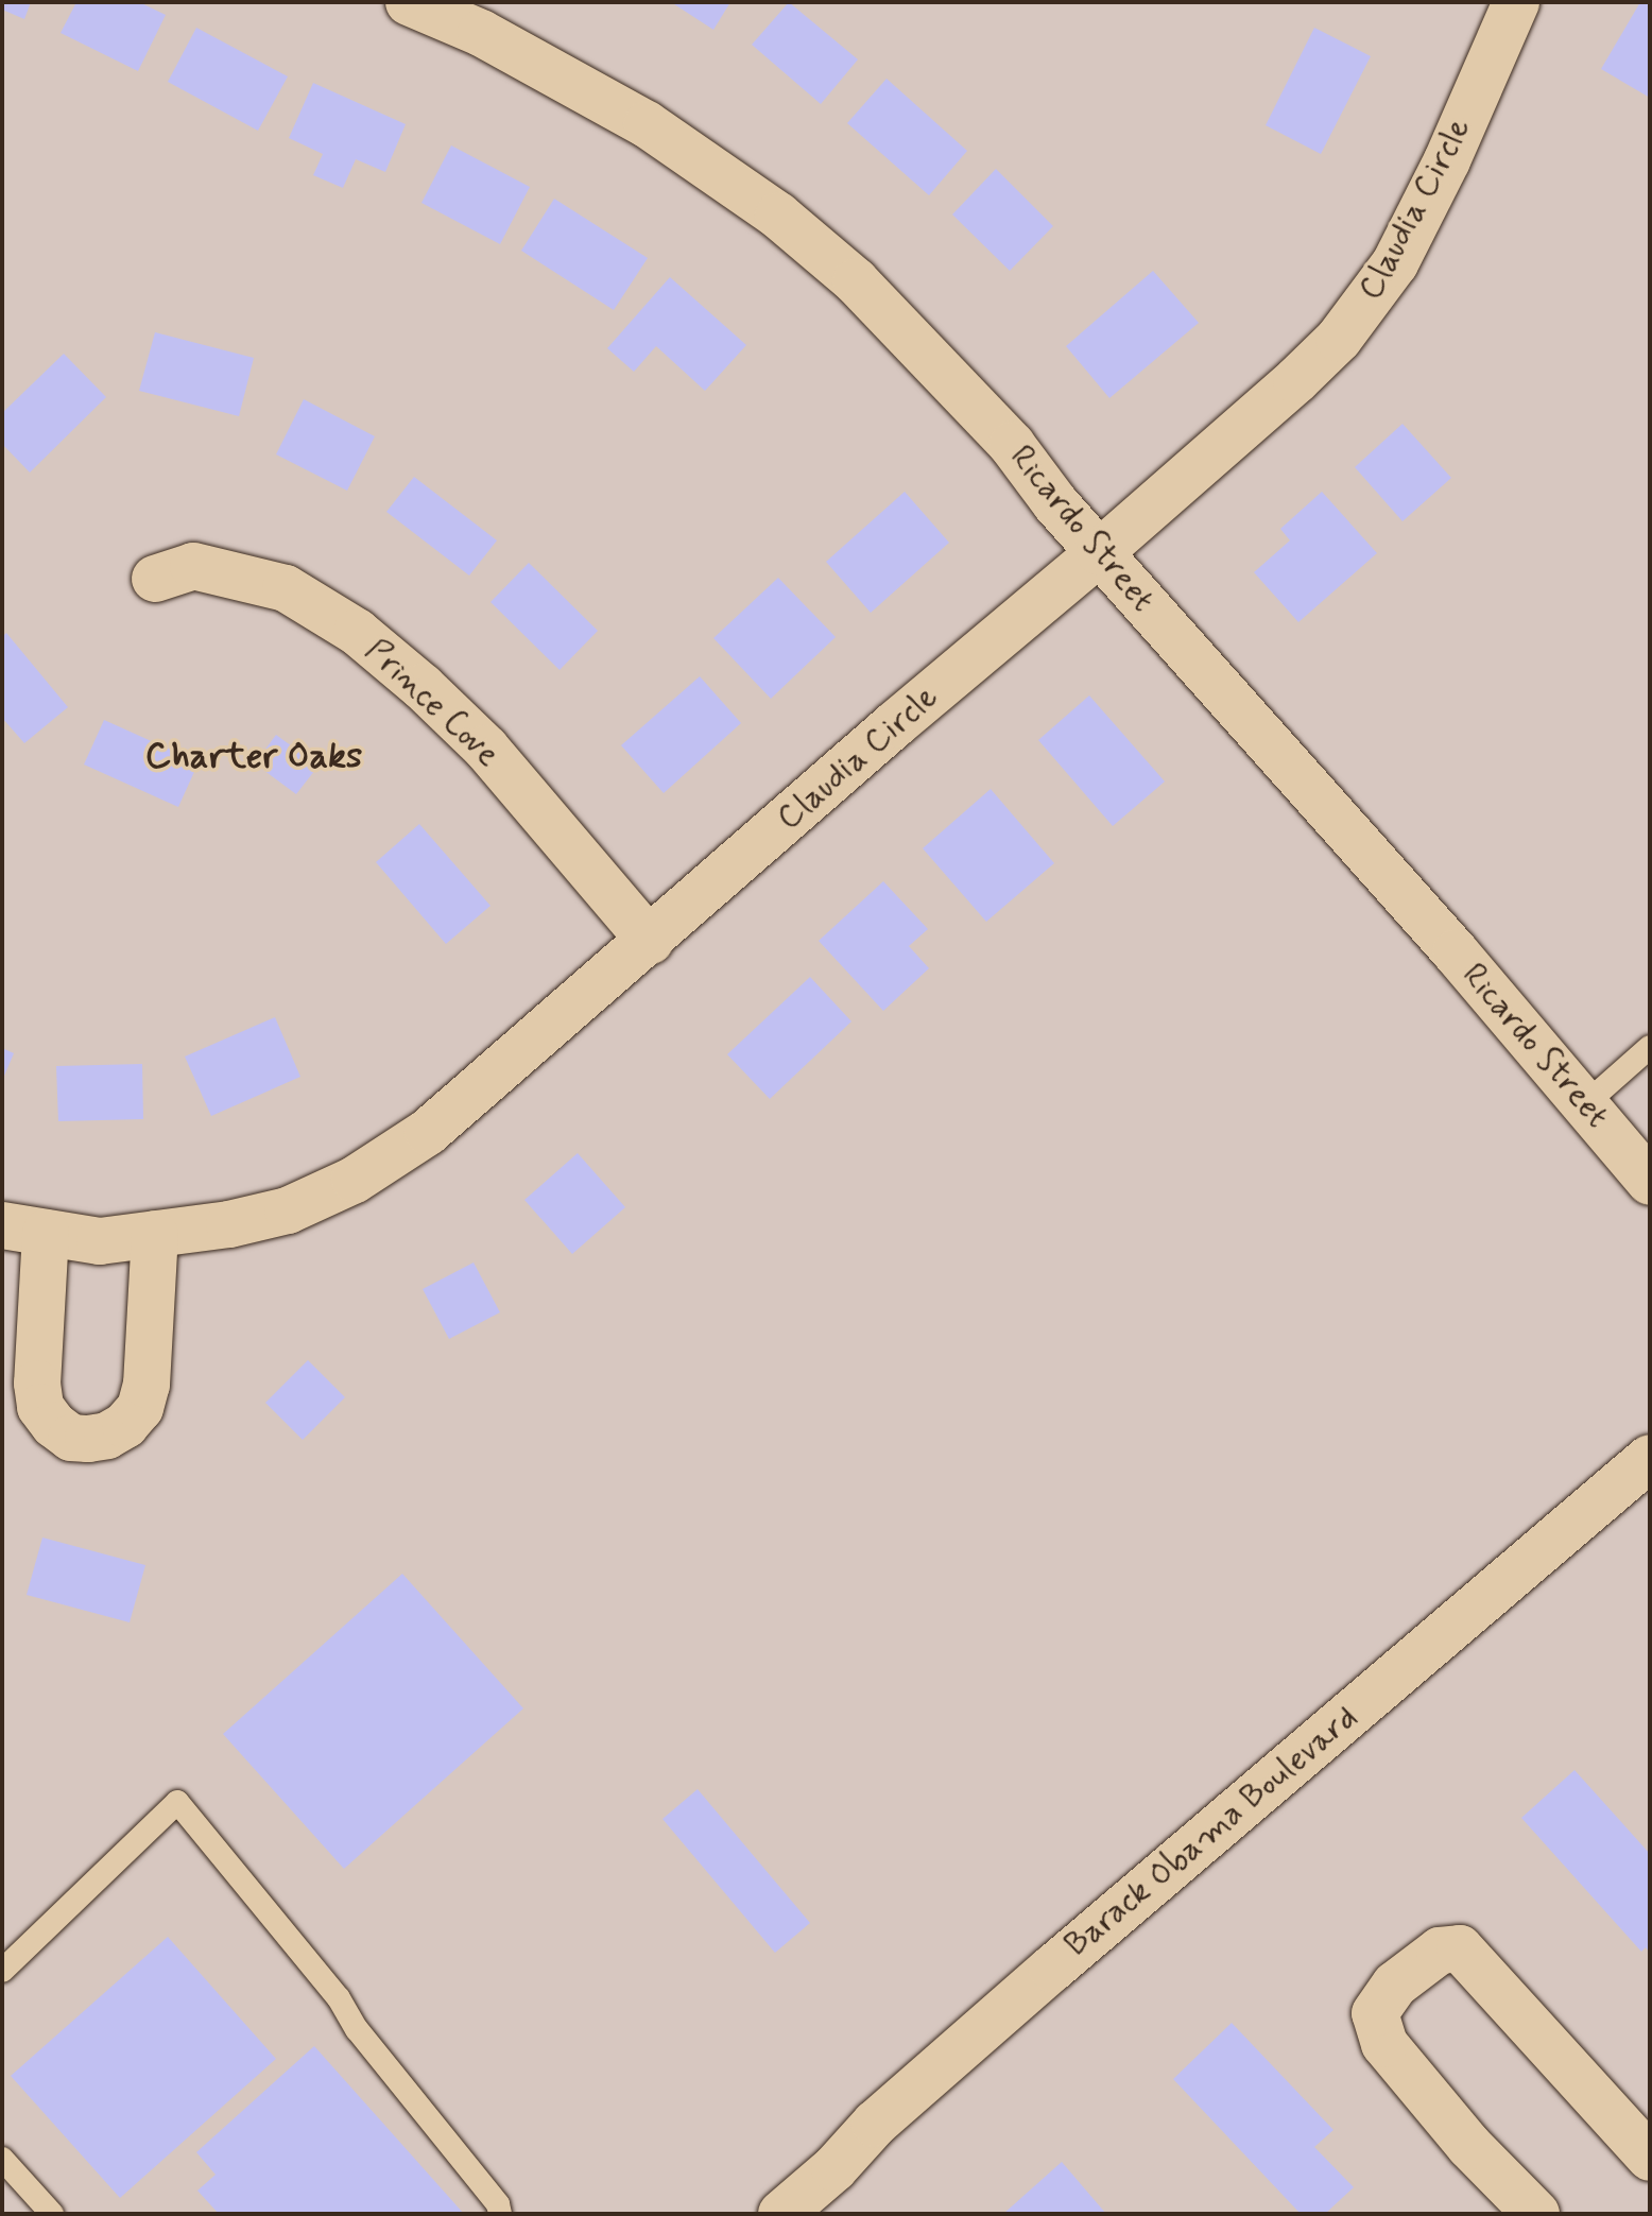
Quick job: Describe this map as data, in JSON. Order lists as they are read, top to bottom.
{
  "streets": {
    "street": [
      "Claudia Circle",
      "Ricardo Street",
      "Prince Cove",
      "Barack Obama Boulevard"
    ]
  },
  "crossings": [
    ["Claudia Circle", "Ricardo Street"],
    ["Claudia Circle", "Prince Cove"]
  ],
  "districts": ["Charter Oaks"]
}
